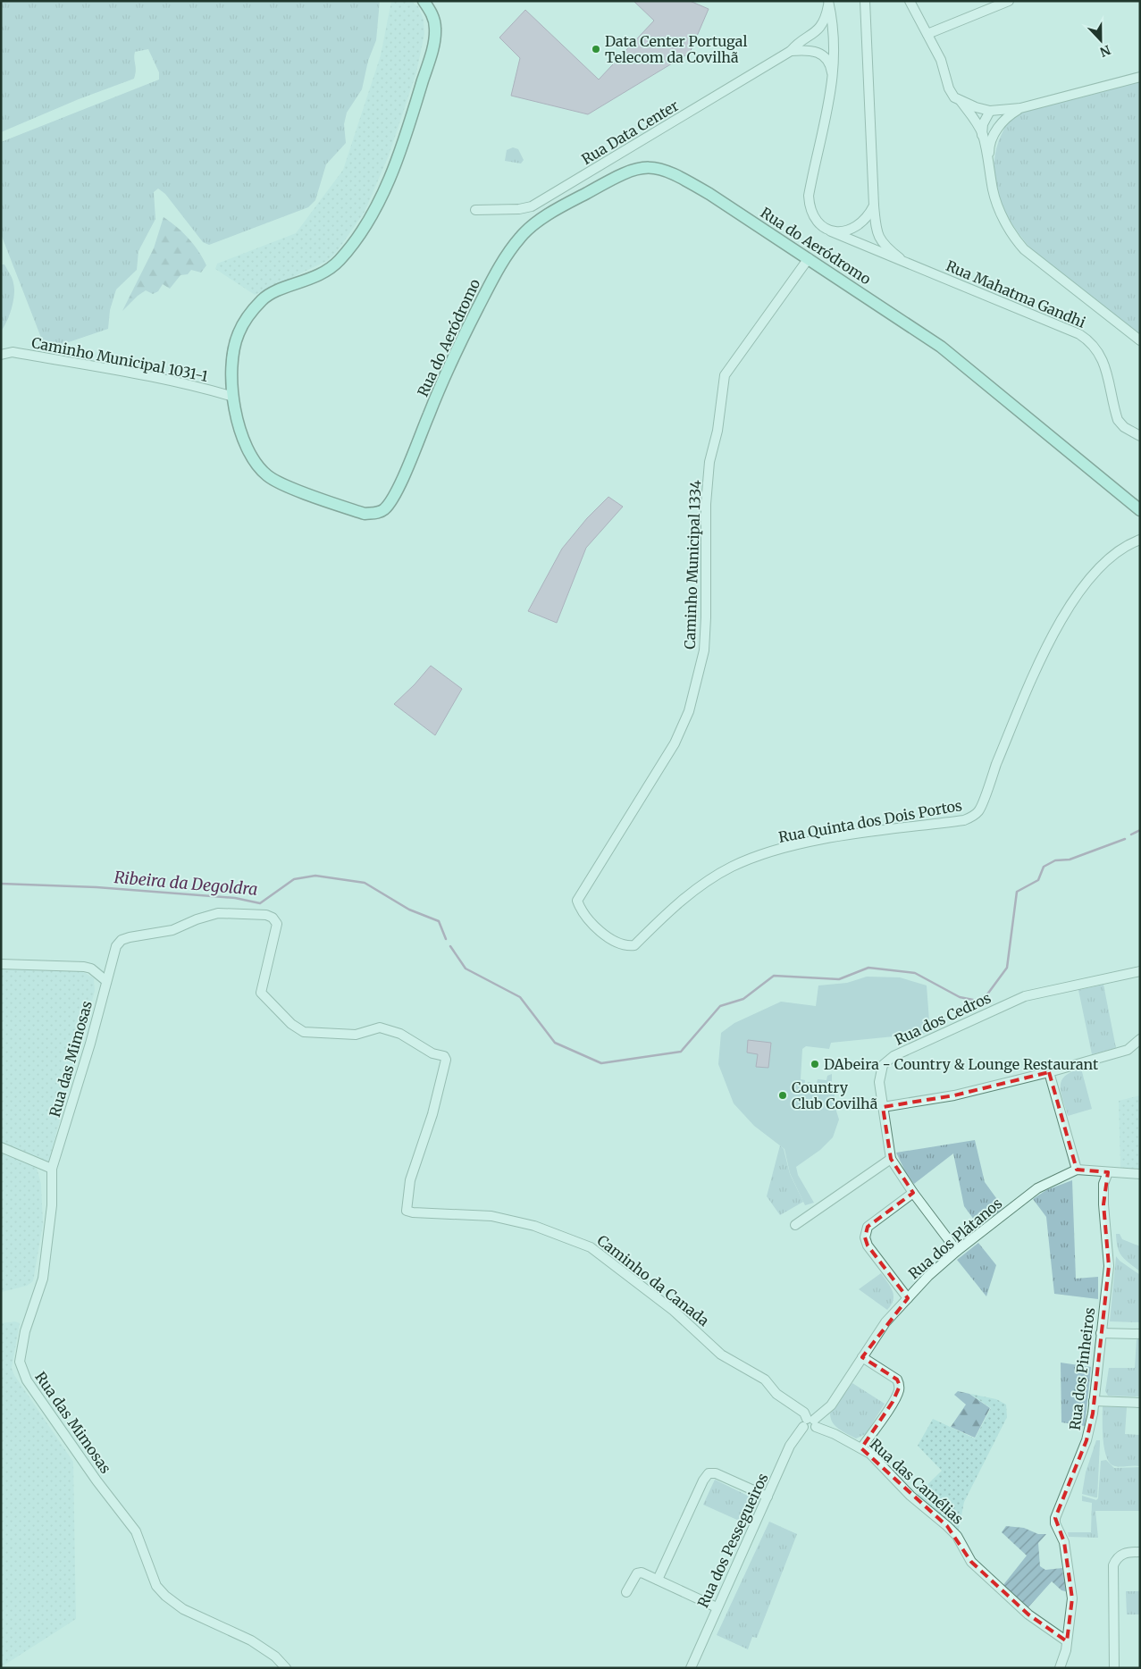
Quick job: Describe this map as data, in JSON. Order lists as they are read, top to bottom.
{
  "streets": {
    "main road": ["Rua do Aeródromo"],
    "street": [
      "Rua Data Center",
      "Rua Mahatma Gandhi",
      "Caminho Municipal 1031-1",
      "Caminho Municipal 1334",
      "Rua Quinta dos Dois Portos",
      "Rua dos Cedros",
      "Rua das Mimosas",
      "Rua dos Plátanos",
      "Caminho da Canada",
      "Rua dos Pinheiros",
      "Rua das Camélias",
      "Rua dos Pessegueiros"
    ]
  },
  "crossings": [
    ["Rua Data Center", "Rua Mahatma Gandhi"],
    ["Rua do Aeródromo", "Caminho Municipal 1031-1"],
    ["Rua do Aeródromo", "Caminho Municipal 1334"],
    ["Caminho Municipal 1334", "Rua Quinta dos Dois Portos"],
    ["Rua dos Cedros", "Rua dos Plátanos"],
    ["Rua das Mimosas", "Caminho da Canada"],
    ["Rua dos Plátanos", "Caminho da Canada"],
    ["Rua dos Plátanos", "Rua das Camélias"],
    ["Rua dos Plátanos", "Rua dos Pessegueiros"],
    ["Caminho da Canada", "Rua das Camélias"],
    ["Caminho da Canada", "Rua dos Pessegueiros"],
    ["Rua dos Pinheiros", "Rua das Camélias"],
    ["Rua das Camélias", "Rua dos Pessegueiros"]
  ],
  "water": ["Ribeira da Degoldra"],
  "places": ["Data Center Portugal Telecom da Covilhã", "DAbeira - Country & Lounge Restaurant", "Country Club Covilhã"],
  "north": "bottom"
}
